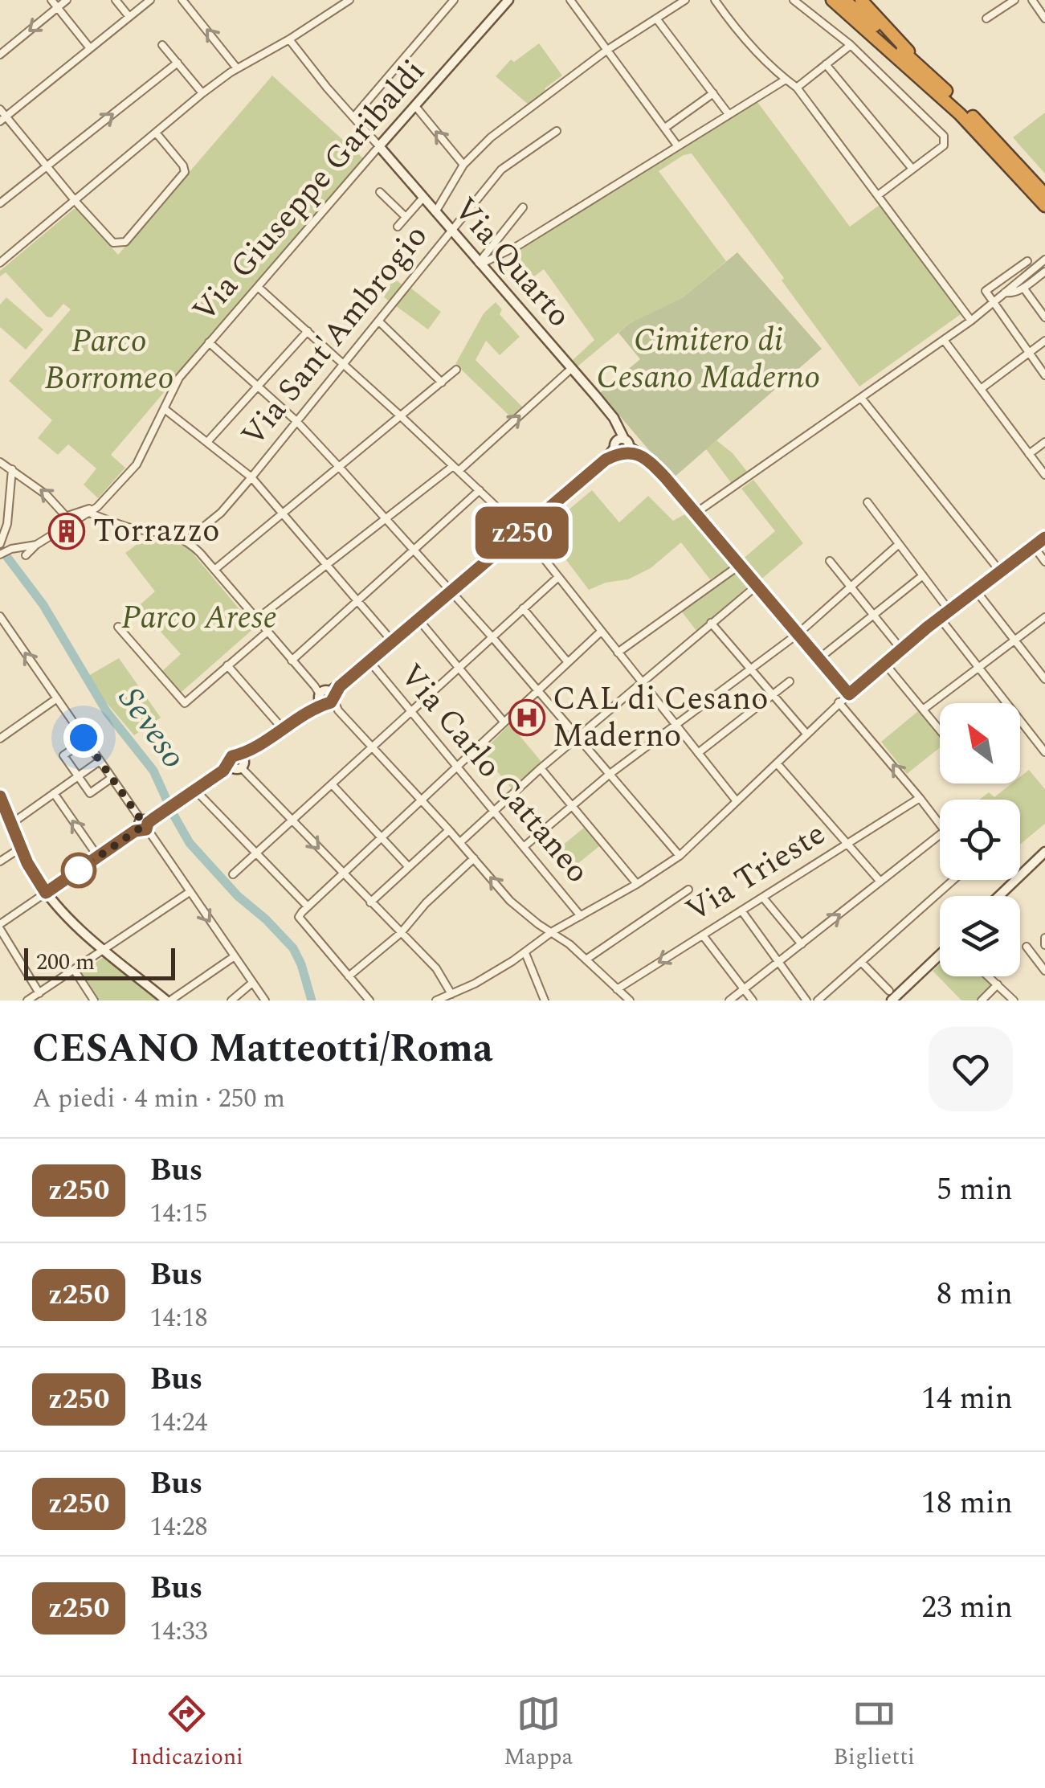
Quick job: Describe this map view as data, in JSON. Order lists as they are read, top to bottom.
{
  "streets": {
    "street": [
      "Via Giuseppe Garibaldi",
      "Via Quarto",
      "Via Sant'Ambrogio",
      "Via Carlo Cattaneo",
      "Via Trieste"
    ]
  },
  "crossings": [
    ["Via Giuseppe Garibaldi", "Via Quarto"],
    ["Via Quarto", "Via Sant'Ambrogio"]
  ],
  "water": ["Seveso"],
  "parks": ["Cimitero di Cesano Maderno", "Parco Borromeo", "Parco Arese"],
  "places": {
    "building": ["Torrazzo"],
    "hospital": ["CAL di Cesano Maderno"]
  },
  "lines": ["bus line z250"],
  "scale_bar": "200 m",
  "north": "top left",
  "page": {
    "on_map": "z250",
    "scale": "200 m",
    "heading": ["CESANO Matteotti/Roma", "A piedi · 4 min · 250 m"],
    "list": [
      {
        "mark": "z250",
        "name": "Bus",
        "note": "14:15",
        "value": "5 min"
      },
      {
        "mark": "z250",
        "name": "Bus",
        "note": "14:18",
        "value": "8 min"
      },
      {
        "mark": "z250",
        "name": "Bus",
        "note": "14:24",
        "value": "14 min"
      },
      {
        "mark": "z250",
        "name": "Bus",
        "note": "14:28",
        "value": "18 min"
      },
      {
        "mark": "z250",
        "name": "Bus",
        "note": "14:33",
        "value": "23 min"
      }
    ],
    "tabs": ["Indicazioni", "Mappa", "Biglietti"]
  }
}
